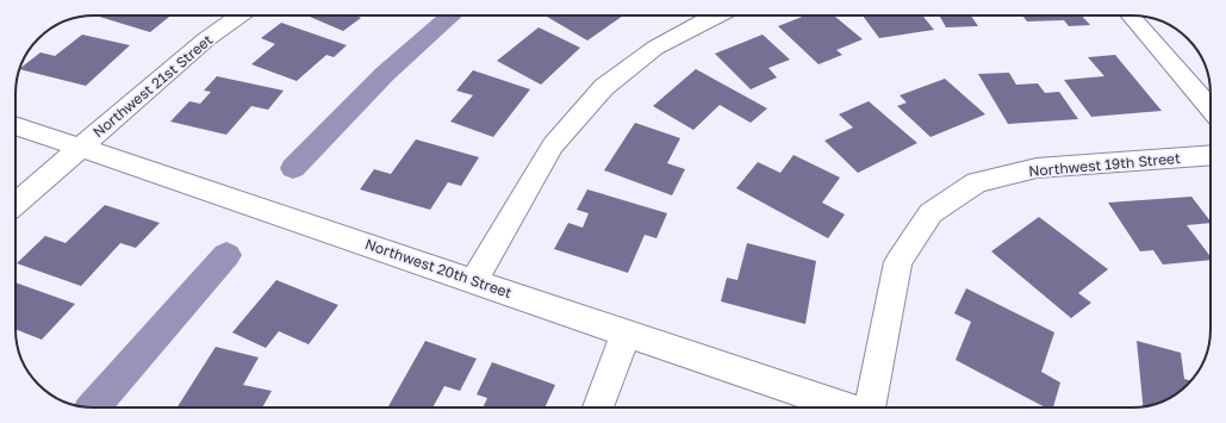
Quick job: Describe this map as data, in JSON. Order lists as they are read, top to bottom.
{
  "streets": {
    "street": ["Northwest 21st Street", "Northwest 19th Street", "Northwest 20th Street"]
  },
  "crossings": [
    ["Northwest 21st Street", "Northwest 20th Street"]
  ]
}
